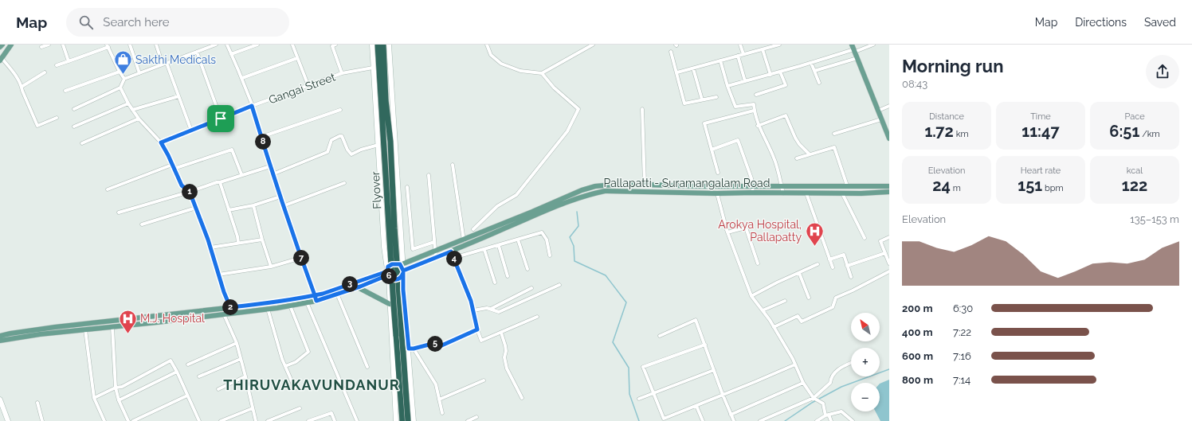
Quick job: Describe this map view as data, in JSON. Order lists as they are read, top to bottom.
{
  "streets": {
    "highway": ["Flyover"],
    "main road": ["Pallapatti - Suramangalam Road"],
    "street": ["Gangai Street"]
  },
  "districts": ["THIRUVAKAVUNDANUR"],
  "places": {
    "shop": ["Sakthi Medicals"],
    "hospital": ["Arokya Hospital, Pallapatty", "M.J. Hospital"]
  },
  "north": "top left",
  "page": {
    "header": "Map",
    "search": "Search here",
    "nav": ["Map", "Directions", "Saved"],
    "heading": ["Morning run", "08:43"],
    "stats": [
      ["Distance", "1.72 km"],
      ["Time", "11:47"],
      ["Pace", "6:51 /km"],
      ["Elevation", "24 m"],
      ["Heart rate", "151 bpm"],
      ["kcal", "122"]
    ],
    "pins": [
      "8",
      "1",
      "7",
      "4",
      "6",
      "3",
      "2",
      "5"
    ],
    "chart": ["Elevation", "135–153 m"],
    "list": [
      {
        "name": "200 m",
        "note": "6:30"
      },
      {
        "name": "400 m",
        "note": "7:22"
      },
      {
        "name": "600 m",
        "note": "7:16"
      },
      {
        "name": "800 m",
        "note": "7:14"
      }
    ],
    "map_buttons": ["+", "−"]
  }
}
